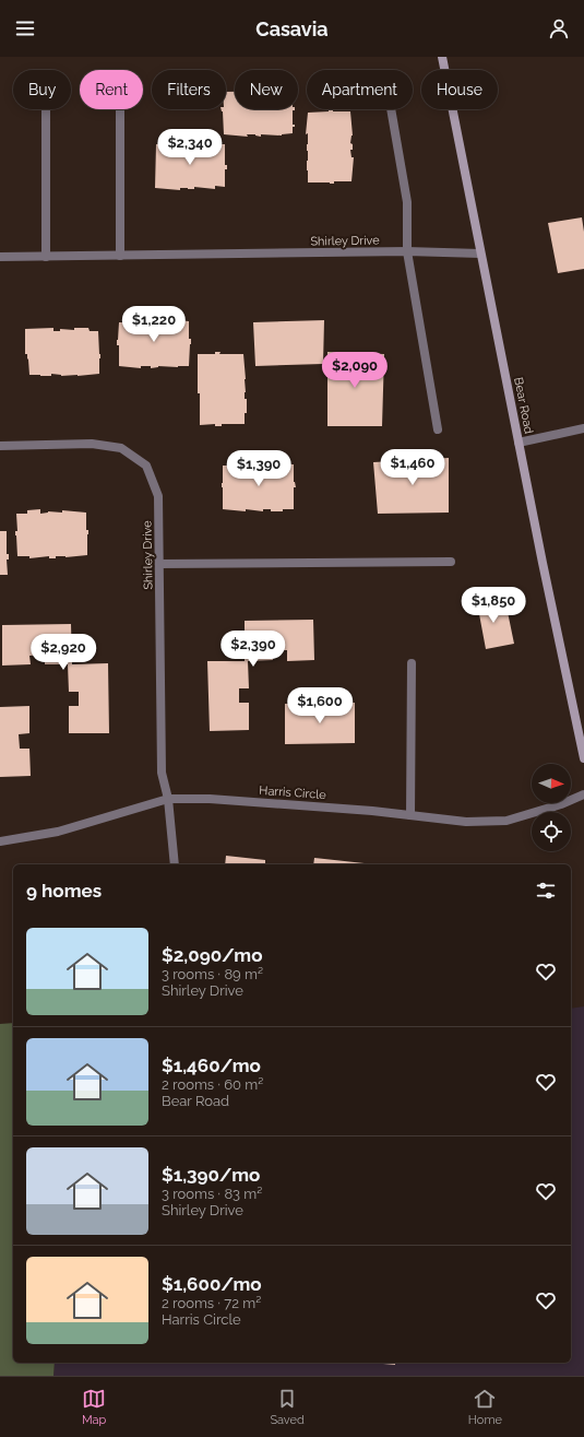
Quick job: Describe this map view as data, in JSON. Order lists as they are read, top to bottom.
{
  "streets": {
    "main road": ["Bear Road"],
    "street": ["Shirley Drive", "Harris Circle"]
  },
  "crossings": [
    ["Shirley Drive", "Bear Road"],
    ["Shirley Drive", "Harris Circle"]
  ],
  "north": "right",
  "page": {
    "header": "Casavia",
    "chip": [
      "Buy",
      "Rent",
      "Filters",
      "New",
      "Apartment",
      "House"
    ],
    "price": [
      "$2,340",
      "$1,220",
      "$2,090",
      "$1,460",
      "$1,390",
      "$1,850",
      "$2,390",
      "$2,920",
      "$1,600"
    ],
    "heading": "9 homes",
    "list": [
      {
        "name": "$2,090/mo",
        "note": "3 rooms · 89 m² · Shirley Drive"
      },
      {
        "name": "$1,460/mo",
        "note": "2 rooms · 60 m² · Bear Road"
      },
      {
        "name": "$1,390/mo",
        "note": "3 rooms · 83 m² · Shirley Drive"
      },
      {
        "name": "$1,600/mo",
        "note": "2 rooms · 72 m² · Harris Circle"
      }
    ],
    "tabs": ["Map", "Saved", "Home"]
  }
}
